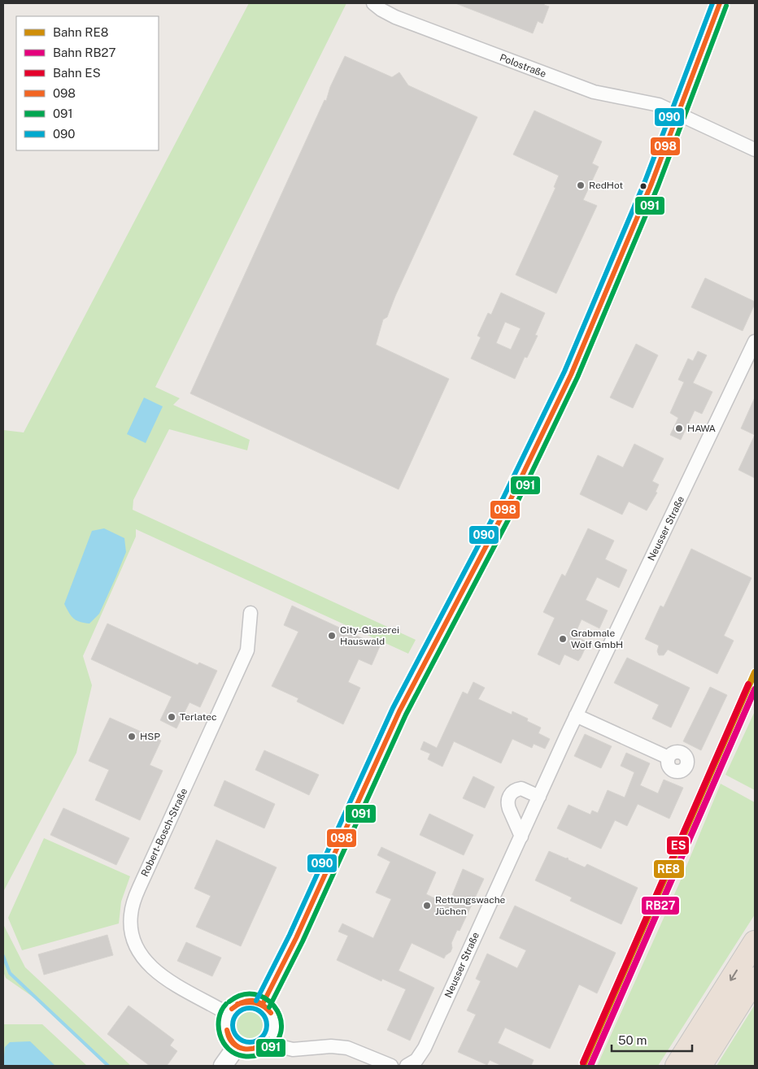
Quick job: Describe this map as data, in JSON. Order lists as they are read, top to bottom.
{
  "streets": {
    "street": ["Polostraße", "Neusser Straße", "Robert-Bosch-Straße"]
  },
  "places": [
    "RedHot",
    "HAWA",
    "City-Glaserei Hauswald",
    "Grabmale Wolf GmbH",
    "Terlatec",
    "HSP",
    "Rettungswache Jüchen"
  ],
  "lines": [
    "transit line 098",
    "transit line 090",
    "transit line 091",
    "rail line RE8",
    "rail line ES",
    "rail line RB27"
  ],
  "legend": [
    "Bahn RE8",
    "Bahn RB27",
    "Bahn ES",
    "098",
    "091",
    "090"
  ],
  "scale_bar": "50 m"
}
